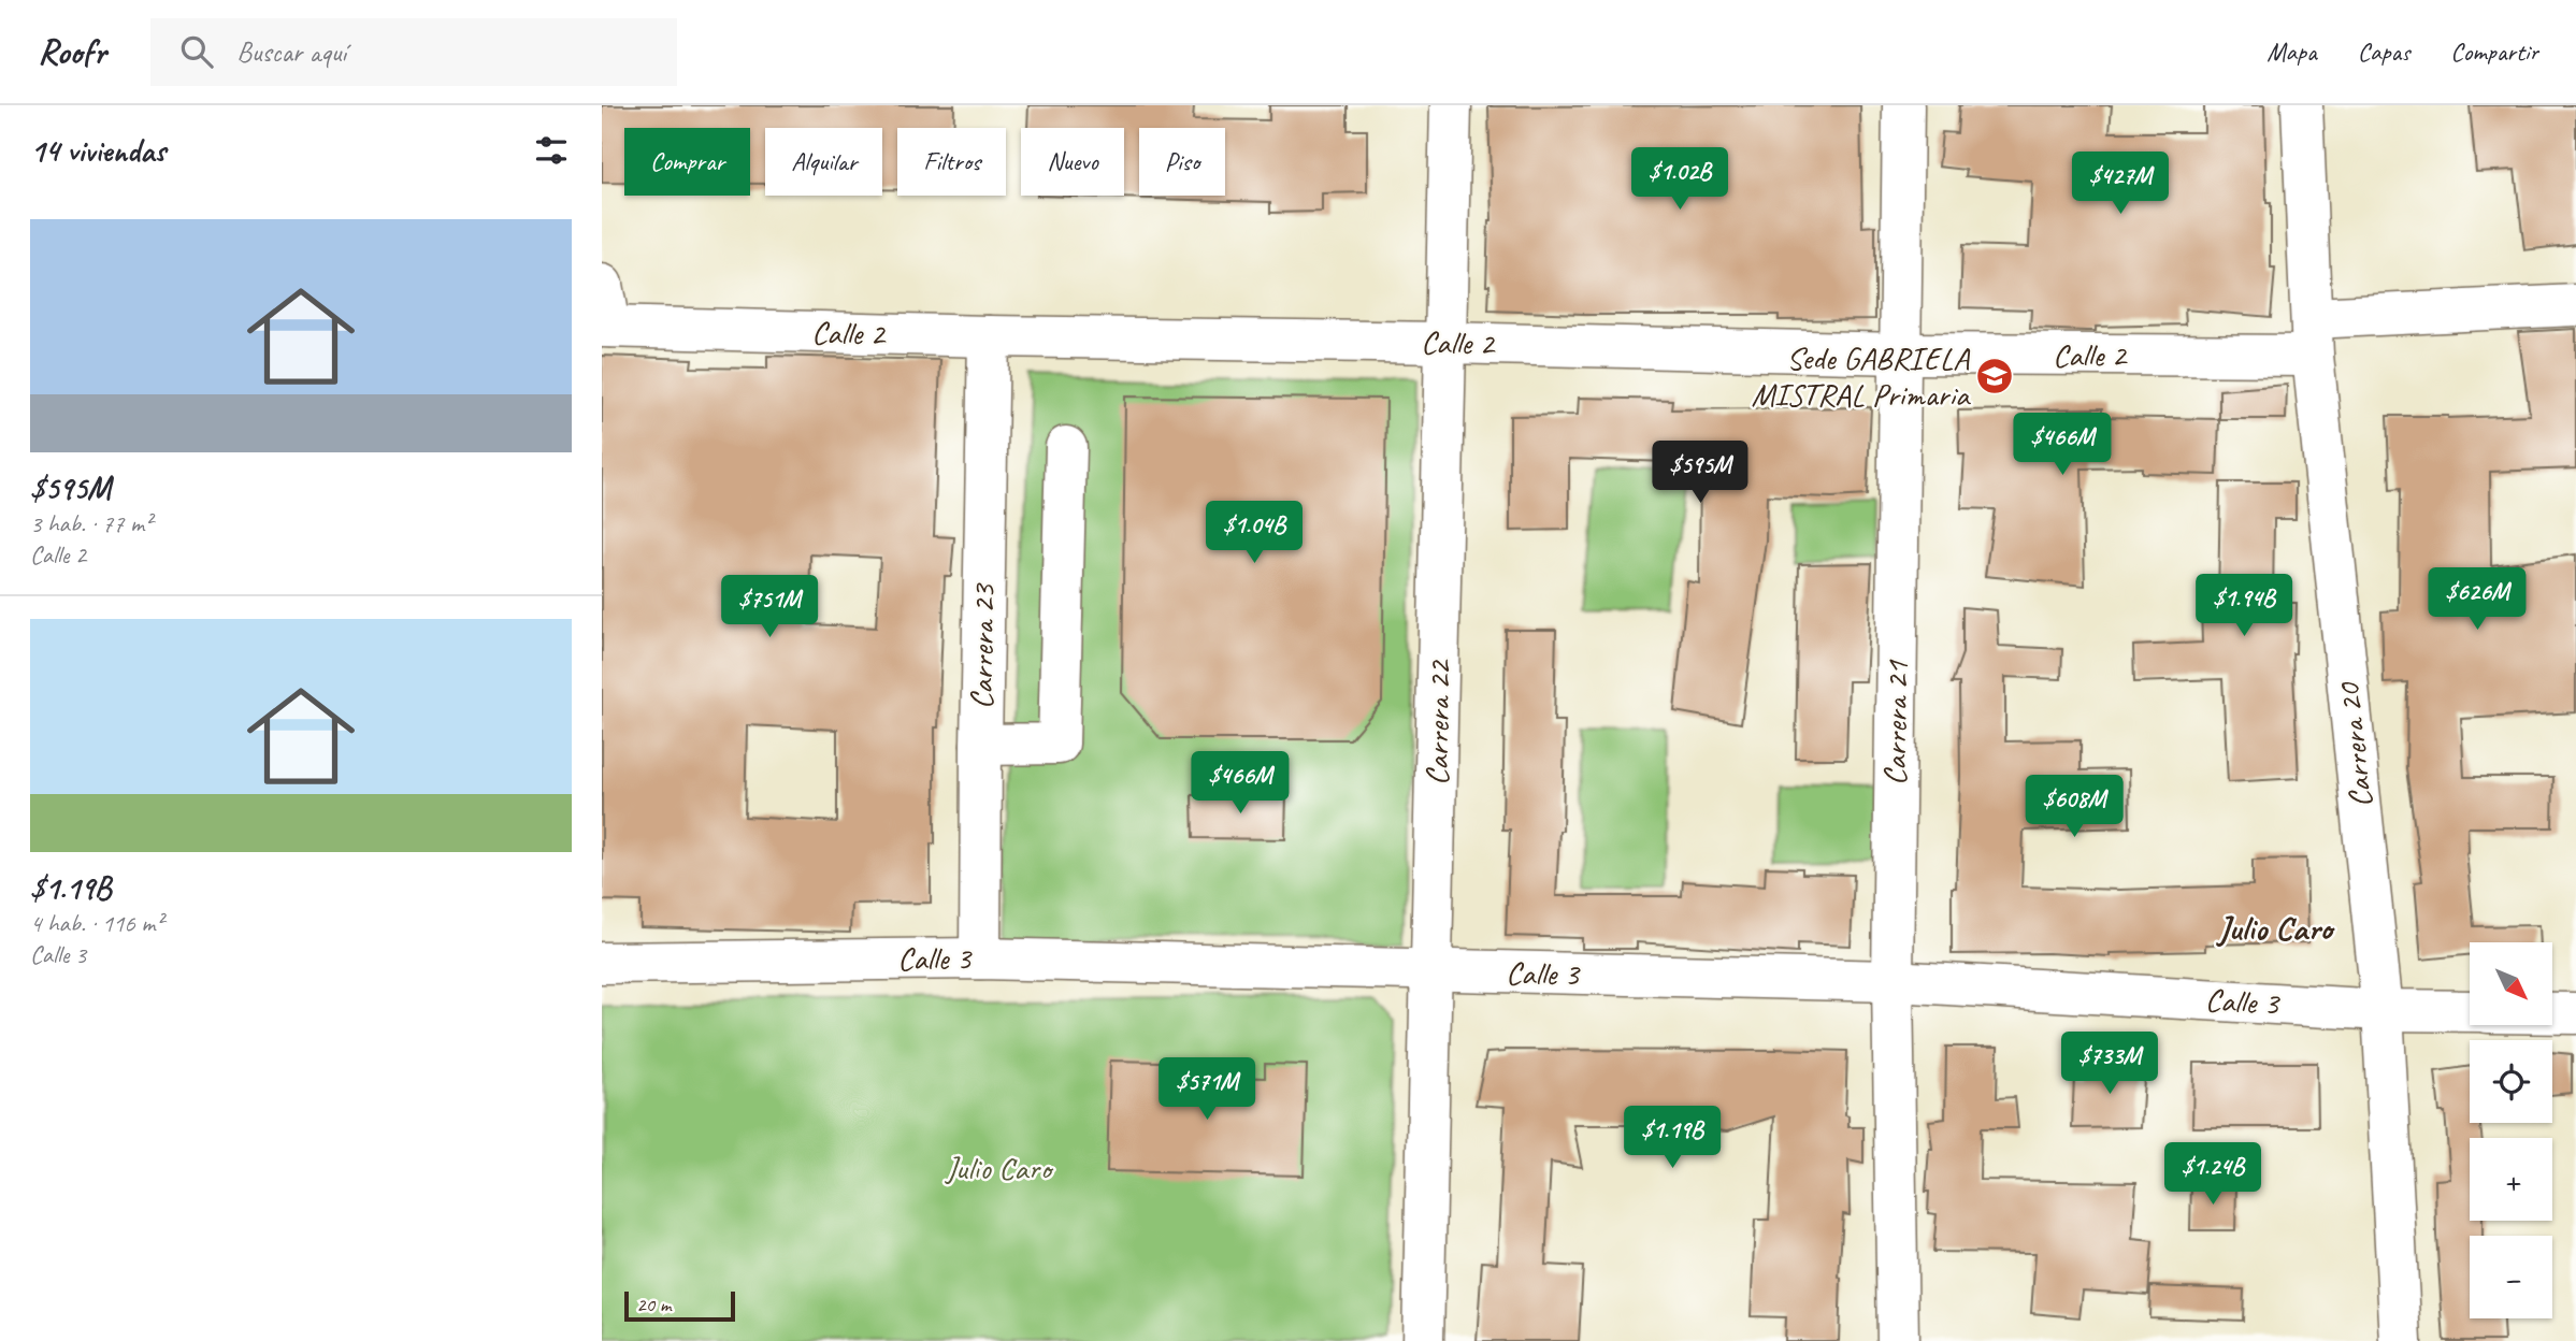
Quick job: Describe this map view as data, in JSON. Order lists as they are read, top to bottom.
{
  "streets": {
    "street": [
      "Calle 2",
      "Carrera 23",
      "Carrera 22",
      "Carrera 21",
      "Carrera 20",
      "Calle 3"
    ]
  },
  "crossings": [
    ["Calle 2", "Carrera 23"],
    ["Calle 2", "Carrera 22"],
    ["Calle 2", "Carrera 21"],
    ["Calle 2", "Carrera 20"],
    ["Carrera 23", "Calle 3"],
    ["Carrera 22", "Calle 3"],
    ["Carrera 21", "Calle 3"],
    ["Carrera 20", "Calle 3"]
  ],
  "districts": ["Julio Caro"],
  "parks": ["Julio Caro"],
  "places": {
    "school or university": ["Sede GABRIELA MISTRAL Primaria"]
  },
  "scale_bar": "20 m",
  "north": "bottom right",
  "page": {
    "header": "Roofr",
    "search": "Buscar aquí",
    "nav": ["Mapa", "Capas", "Compartir"],
    "heading": "14 viviendas",
    "chip": [
      "Comprar",
      "Alquilar",
      "Filtros",
      "Nuevo",
      "Piso"
    ],
    "price": [
      "$1.02B",
      "$427M",
      "$466M",
      "$595M",
      "$1.04B",
      "$626M",
      "$1.94B",
      "$751M",
      "$466M",
      "$608M",
      "$733M",
      "$571M",
      "$1.19B",
      "$1.24B"
    ],
    "list": [
      {
        "name": "$595M",
        "note": "3 hab. · 77 m² · Calle 2"
      },
      {
        "name": "$1.19B",
        "note": "4 hab. · 116 m² · Calle 3"
      }
    ],
    "map_buttons": ["+", "−"],
    "scale": "20 m"
  }
}
